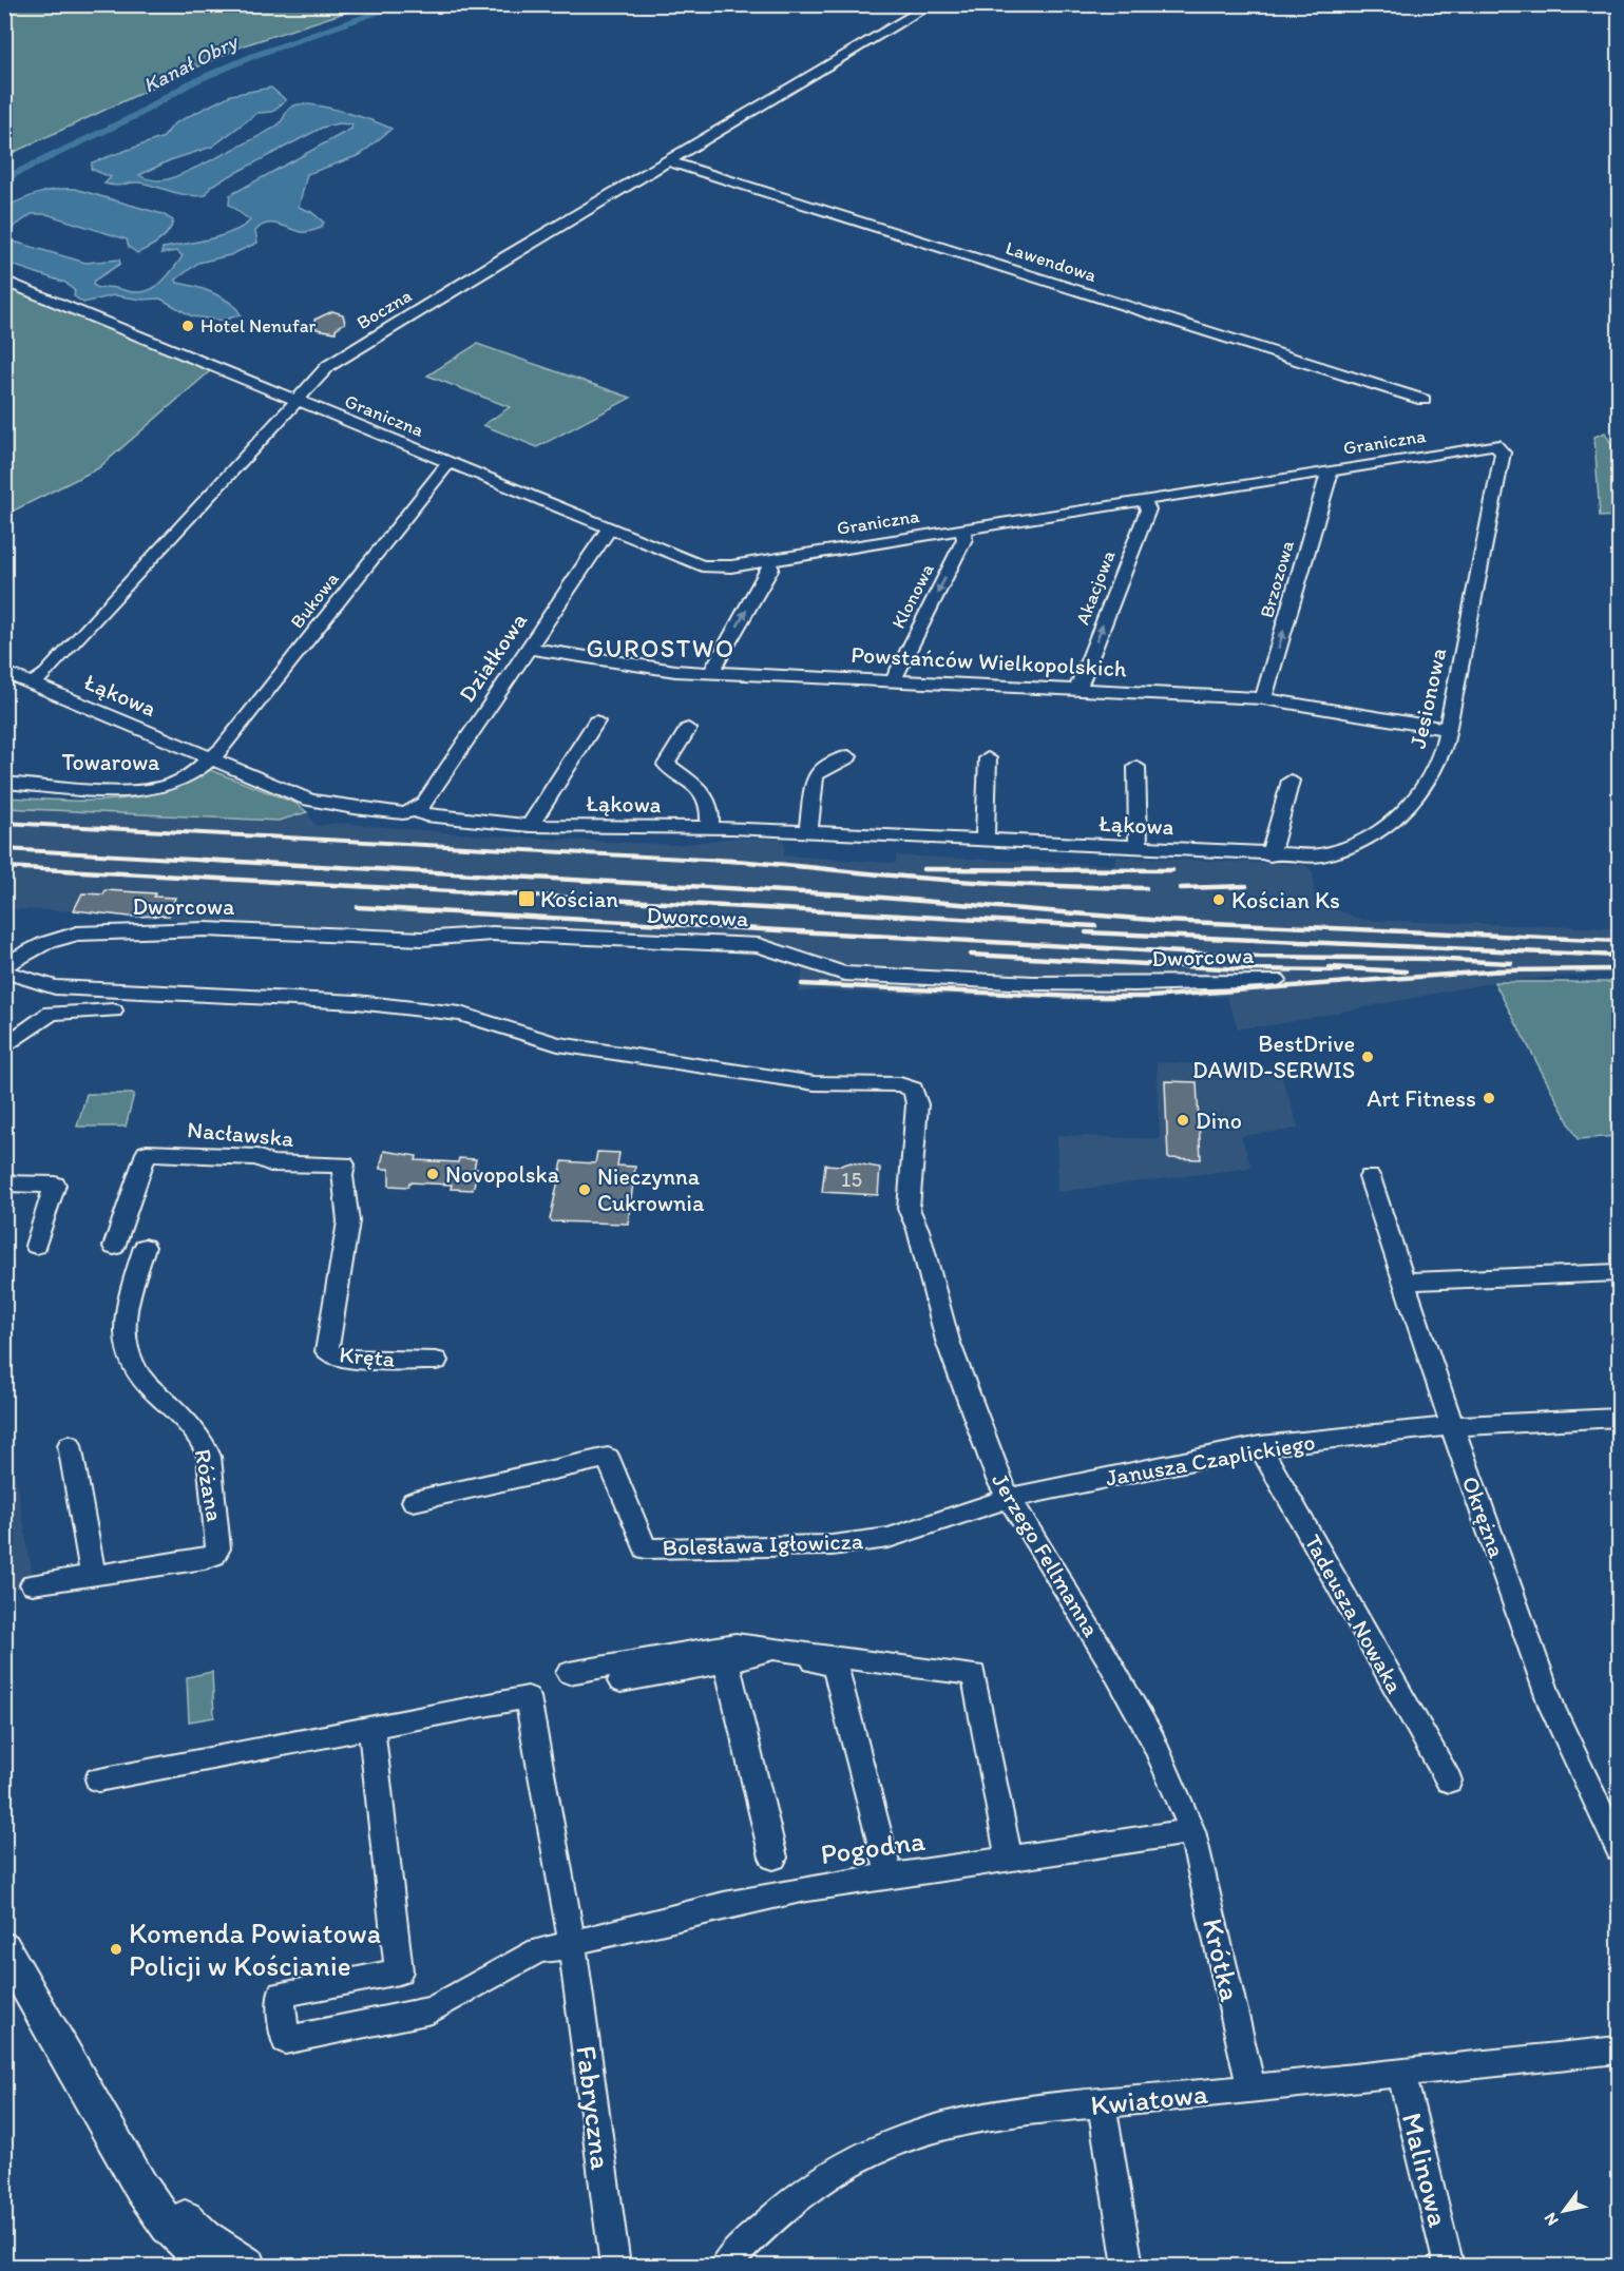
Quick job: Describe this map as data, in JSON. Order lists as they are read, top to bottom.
{
  "streets": {
    "street": [
      "Lawendowa",
      "Boczna",
      "Graniczna",
      "Brzozowa",
      "Akacjowa",
      "Klonowa",
      "Bukowa",
      "Działkowa",
      "Powstańców Wielkopolskich",
      "Łąkowa",
      "Jesionowa",
      "Towarowa",
      "Dworcowa",
      "Nacławska",
      "Kręta",
      "Janusza Czaplickiego",
      "Różana",
      "Okrężna",
      "Bolesława Igłowicza",
      "Jerzego Fellmanna",
      "Tadeusza Nowaka",
      "Pogodna",
      "Krótka",
      "Kwiatowa",
      "Fabryczna",
      "Malinowa"
    ]
  },
  "crossings": [
    ["Lawendowa", "Boczna"],
    ["Boczna", "Graniczna"],
    ["Boczna", "Łąkowa"],
    ["Graniczna", "Brzozowa"],
    ["Graniczna", "Akacjowa"],
    ["Graniczna", "Klonowa"],
    ["Graniczna", "Bukowa"],
    ["Graniczna", "Działkowa"],
    ["Graniczna", "Jesionowa"],
    ["Brzozowa", "Powstańców Wielkopolskich"],
    ["Akacjowa", "Powstańców Wielkopolskich"],
    ["Klonowa", "Powstańców Wielkopolskich"],
    ["Bukowa", "Łąkowa"],
    ["Bukowa", "Towarowa"],
    ["Działkowa", "Powstańców Wielkopolskich"],
    ["Działkowa", "Łąkowa"],
    ["Powstańców Wielkopolskich", "Jesionowa"],
    ["Łąkowa", "Jesionowa"],
    ["Łąkowa", "Towarowa"],
    ["Nacławska", "Kręta"],
    ["Janusza Czaplickiego", "Okrężna"],
    ["Janusza Czaplickiego", "Bolesława Igłowicza"],
    ["Janusza Czaplickiego", "Jerzego Fellmanna"],
    ["Janusza Czaplickiego", "Tadeusza Nowaka"],
    ["Bolesława Igłowicza", "Jerzego Fellmanna"],
    ["Jerzego Fellmanna", "Pogodna"],
    ["Jerzego Fellmanna", "Krótka"],
    ["Pogodna", "Krótka"],
    ["Pogodna", "Fabryczna"],
    ["Krótka", "Kwiatowa"],
    ["Kwiatowa", "Malinowa"]
  ],
  "one_way": ["Brzozowa", "Akacjowa"],
  "districts": ["GUROSTWO"],
  "water": ["Kanał Obry"],
  "places": {
    "other": [
      "Hotel Nenufar",
      "Kościan Ks",
      "BestDrive DAWID-SERWIS",
      "Art Fitness",
      "Dino",
      "Novopolska",
      "Nieczynna Cukrownia",
      "Komenda Powiatowa Policji w Kościanie"
    ],
    "transit": ["Kościan"]
  },
  "house_numbers": ["15"],
  "north": "bottom left"
}
